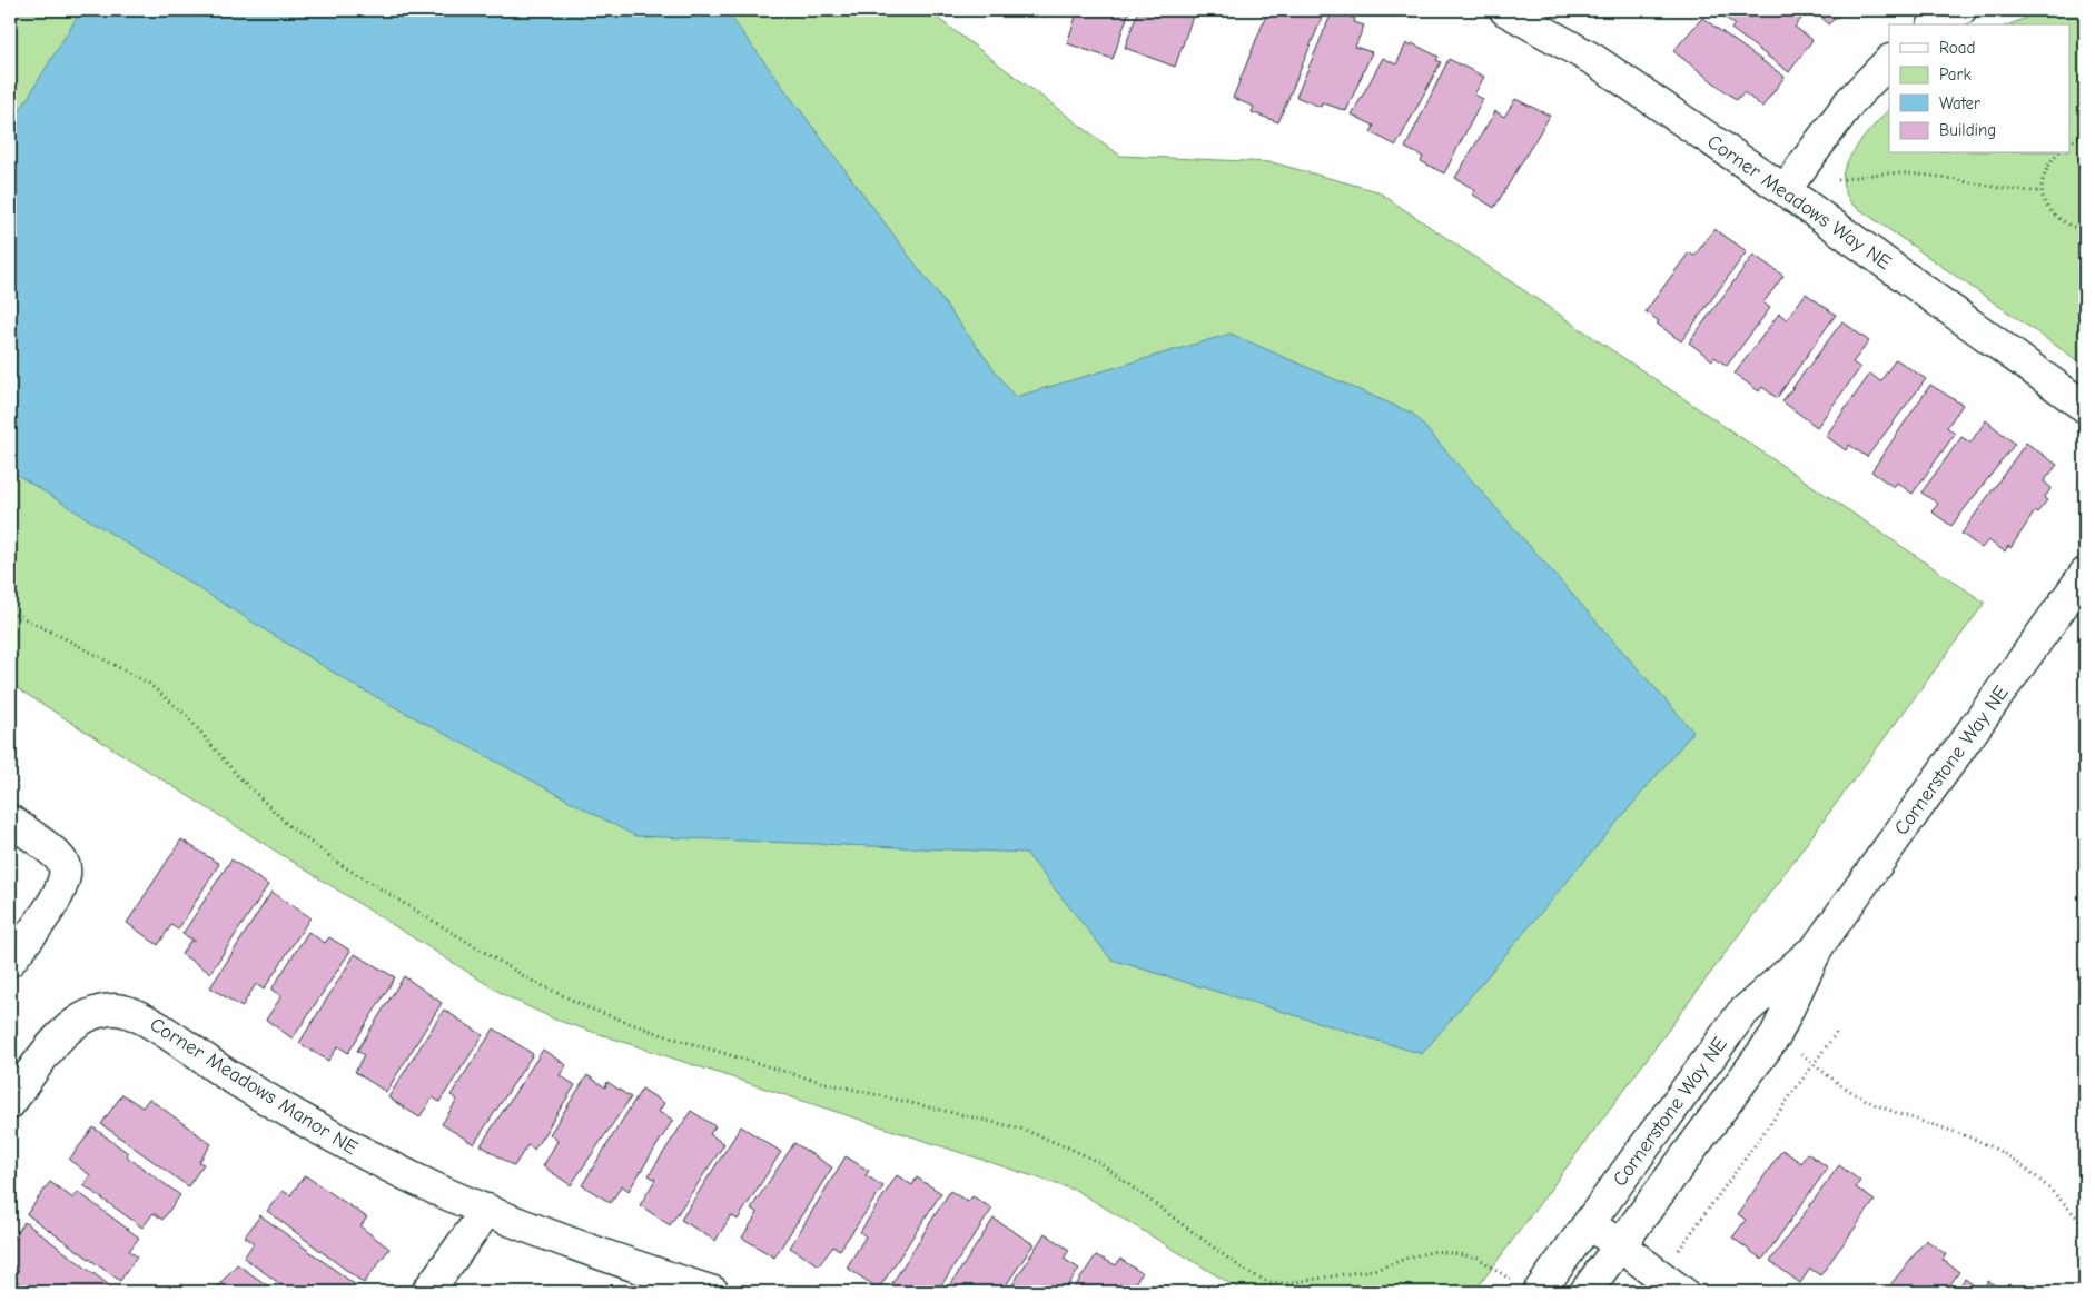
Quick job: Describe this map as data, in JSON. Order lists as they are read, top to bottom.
{
  "streets": {
    "street": ["Corner Meadows Way NE", "Cornerstone Way NE", "Corner Meadows Manor NE"]
  },
  "legend": [
    "Road",
    "Park",
    "Water",
    "Building"
  ]
}
